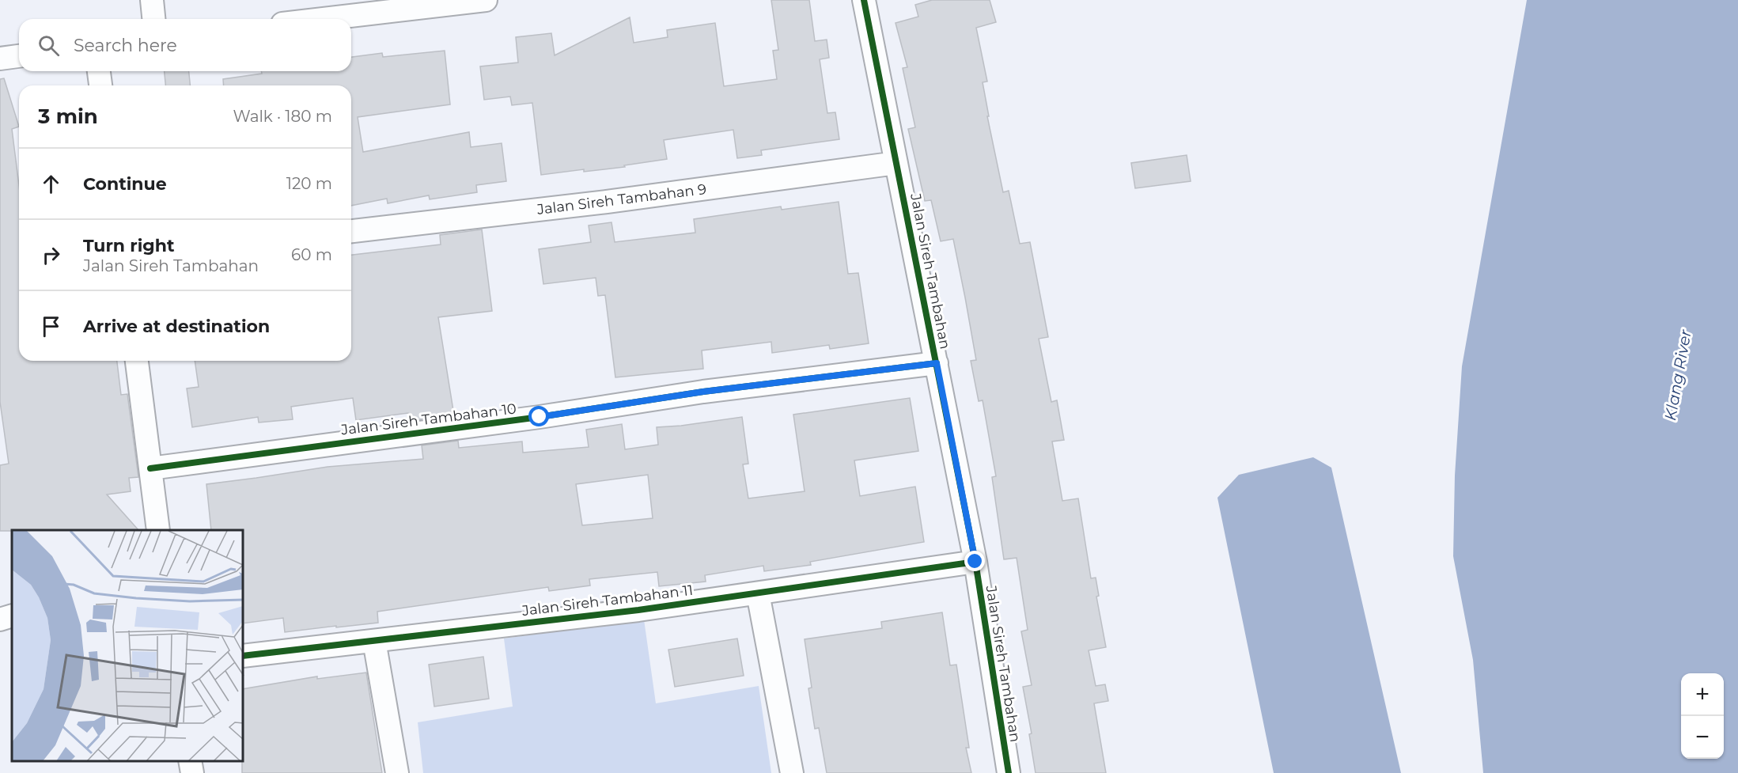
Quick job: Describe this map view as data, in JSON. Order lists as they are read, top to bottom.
{
  "streets": {
    "street": [
      "Jalan Sireh Tambahan 9",
      "Jalan Sireh Tambahan",
      "Jalan Sireh Tambahan 10",
      "Jalan Sireh Tambahan 11"
    ]
  },
  "crossings": [
    ["Jalan Sireh Tambahan 9", "Jalan Sireh Tambahan"],
    ["Jalan Sireh Tambahan", "Jalan Sireh Tambahan 10"],
    ["Jalan Sireh Tambahan", "Jalan Sireh Tambahan 11"]
  ],
  "water": ["Klang River"],
  "page": {
    "search": "Search here",
    "heading": ["3 min", "Walk · 180 m"],
    "list": [
      ["Continue", "120 m"],
      ["Turn right", "Jalan Sireh Tambahan", "60 m"],
      "Arrive at destination"
    ],
    "map_buttons": ["+", "−"]
  }
}
